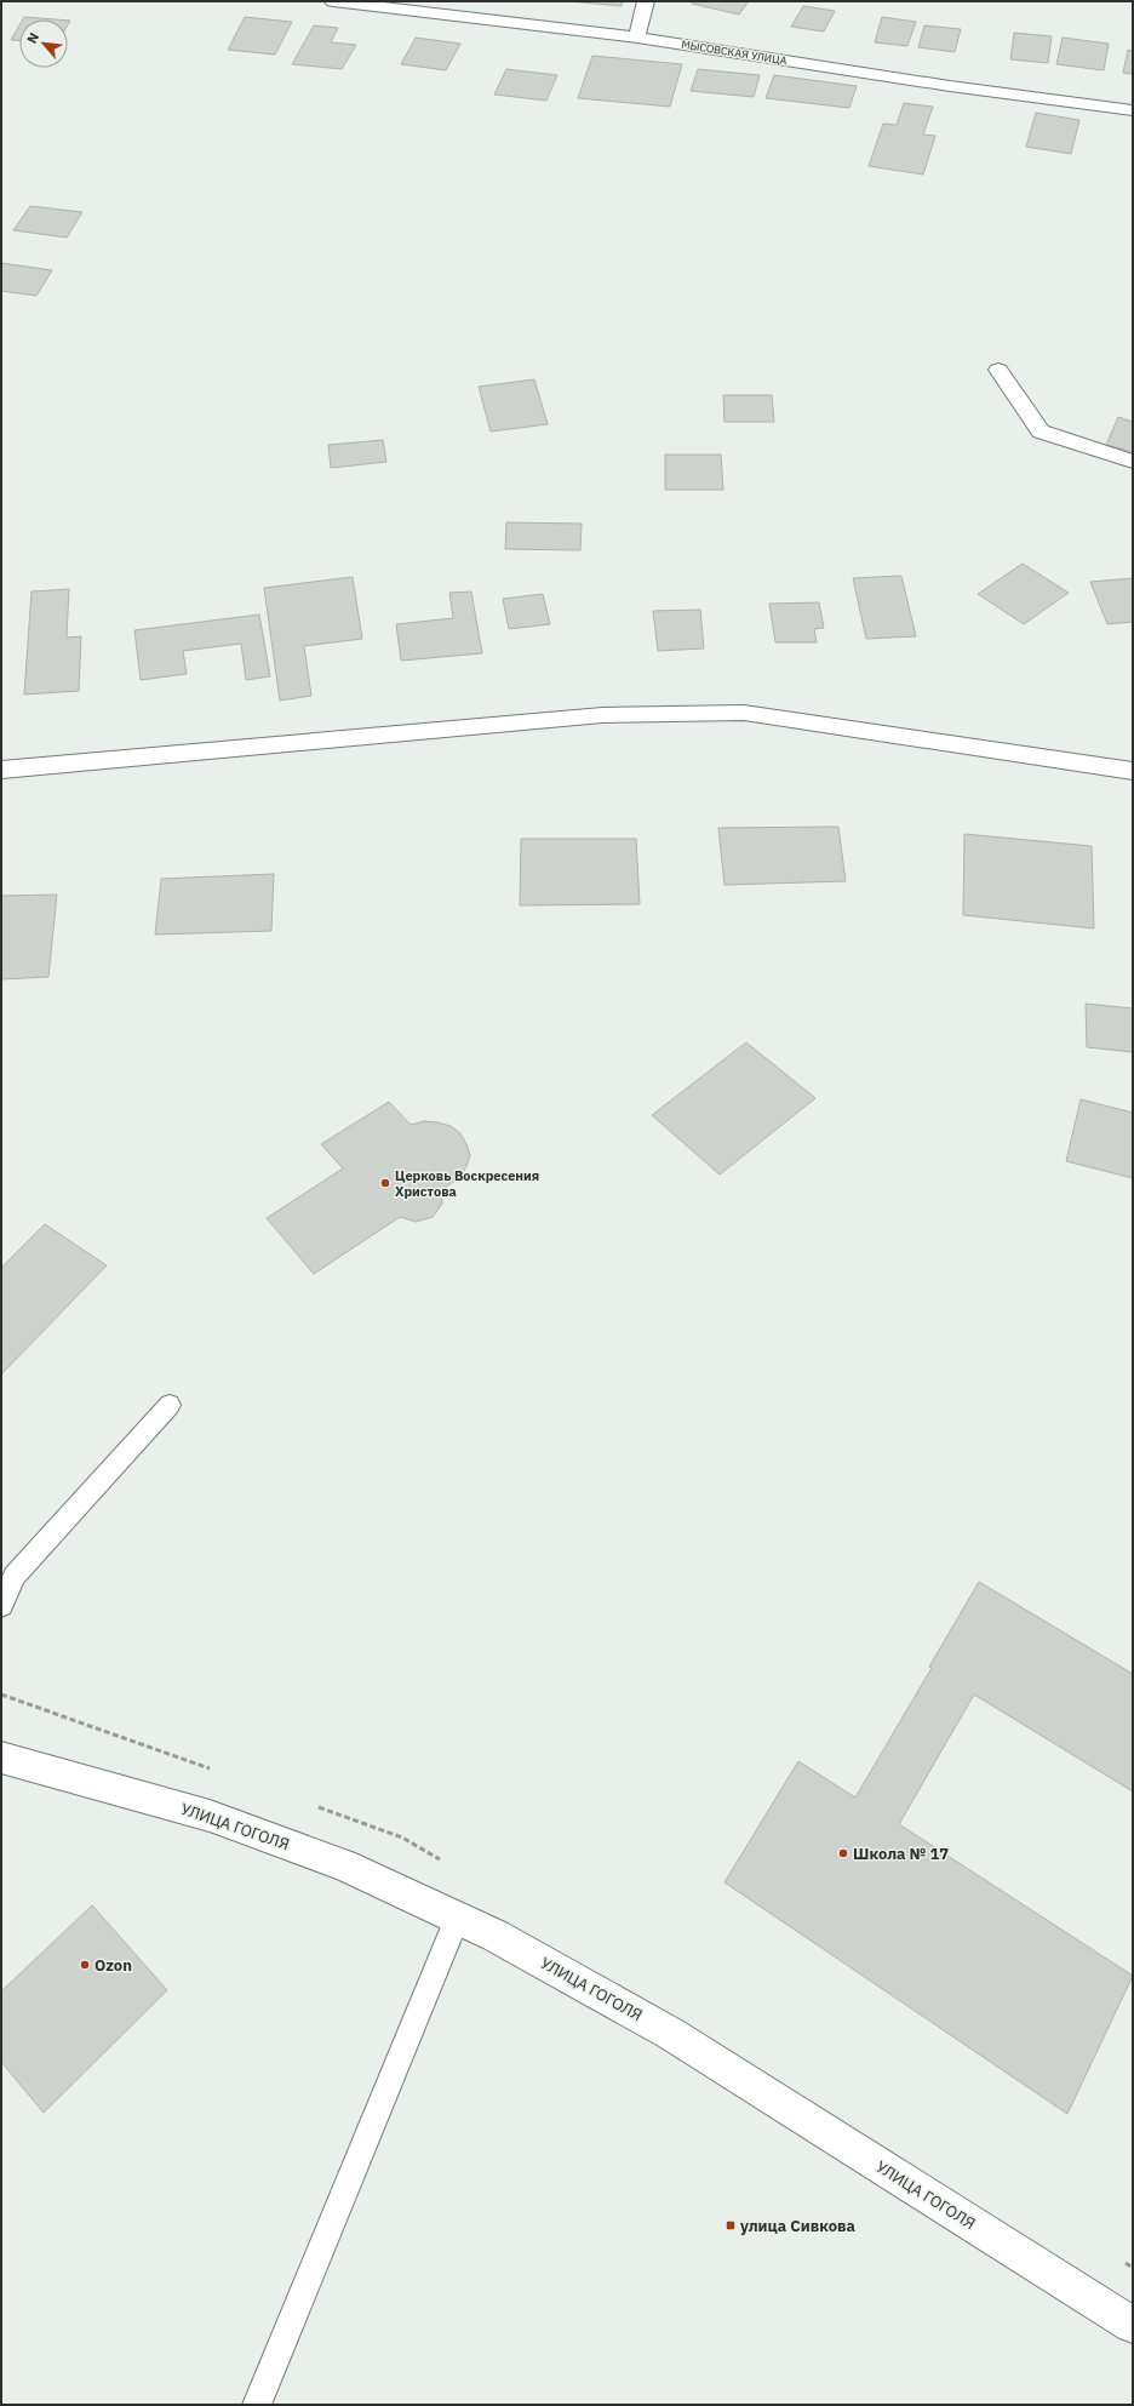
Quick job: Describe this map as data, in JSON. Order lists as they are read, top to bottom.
{
  "streets": {
    "street": ["МЫСОВСКАЯ УЛИЦА", "УЛИЦА ГОГОЛЯ"]
  },
  "places": {
    "other": ["Церковь Воскресения Христова", "Школа № 17", "Ozon"],
    "transit": ["улица Сивкова"]
  },
  "north": "top left"
}
